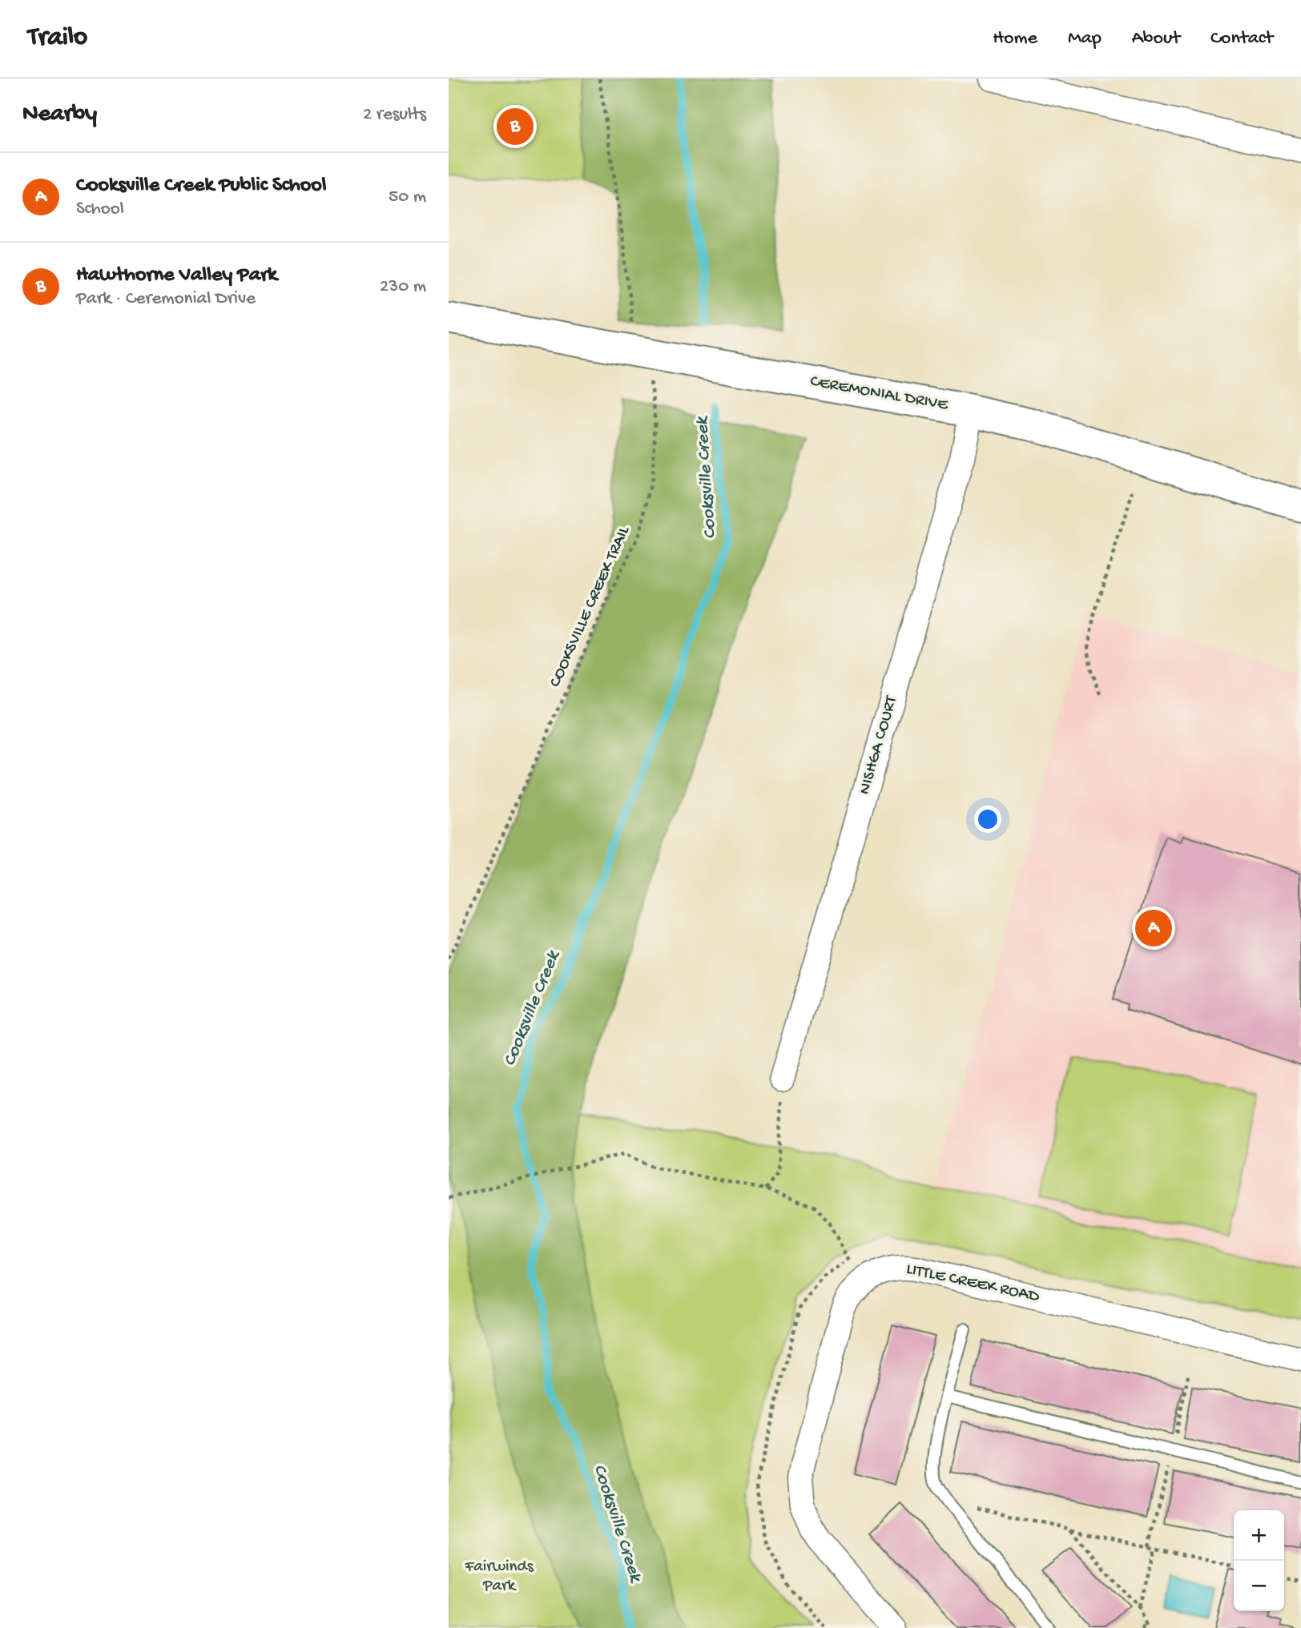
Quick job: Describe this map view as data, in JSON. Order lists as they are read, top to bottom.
{
  "streets": {
    "street": ["CEREMONIAL DRIVE", "NISHGA COURT", "LITTLE CREEK ROAD"],
    "path": ["COOKSVILLE CREEK TRAIL"]
  },
  "crossings": [
    ["CEREMONIAL DRIVE", "COOKSVILLE CREEK TRAIL"],
    ["CEREMONIAL DRIVE", "NISHGA COURT"]
  ],
  "water": ["Cooksville Creek"],
  "parks": ["Fairwinds Park"],
  "page": {
    "header": "Trailo",
    "nav": [
      "Home",
      "Map",
      "About",
      "Contact"
    ],
    "heading": ["Nearby", "2 results"],
    "pins": ["B", "A"],
    "list": [
      {
        "mark": "A",
        "name": "Cooksville Creek Public School",
        "note": "School",
        "value": "50 m"
      },
      {
        "mark": "B",
        "name": "Hawthorne Valley Park",
        "note": "Park · Ceremonial Drive",
        "value": "230 m"
      }
    ],
    "map_buttons": ["+", "−"]
  }
}
